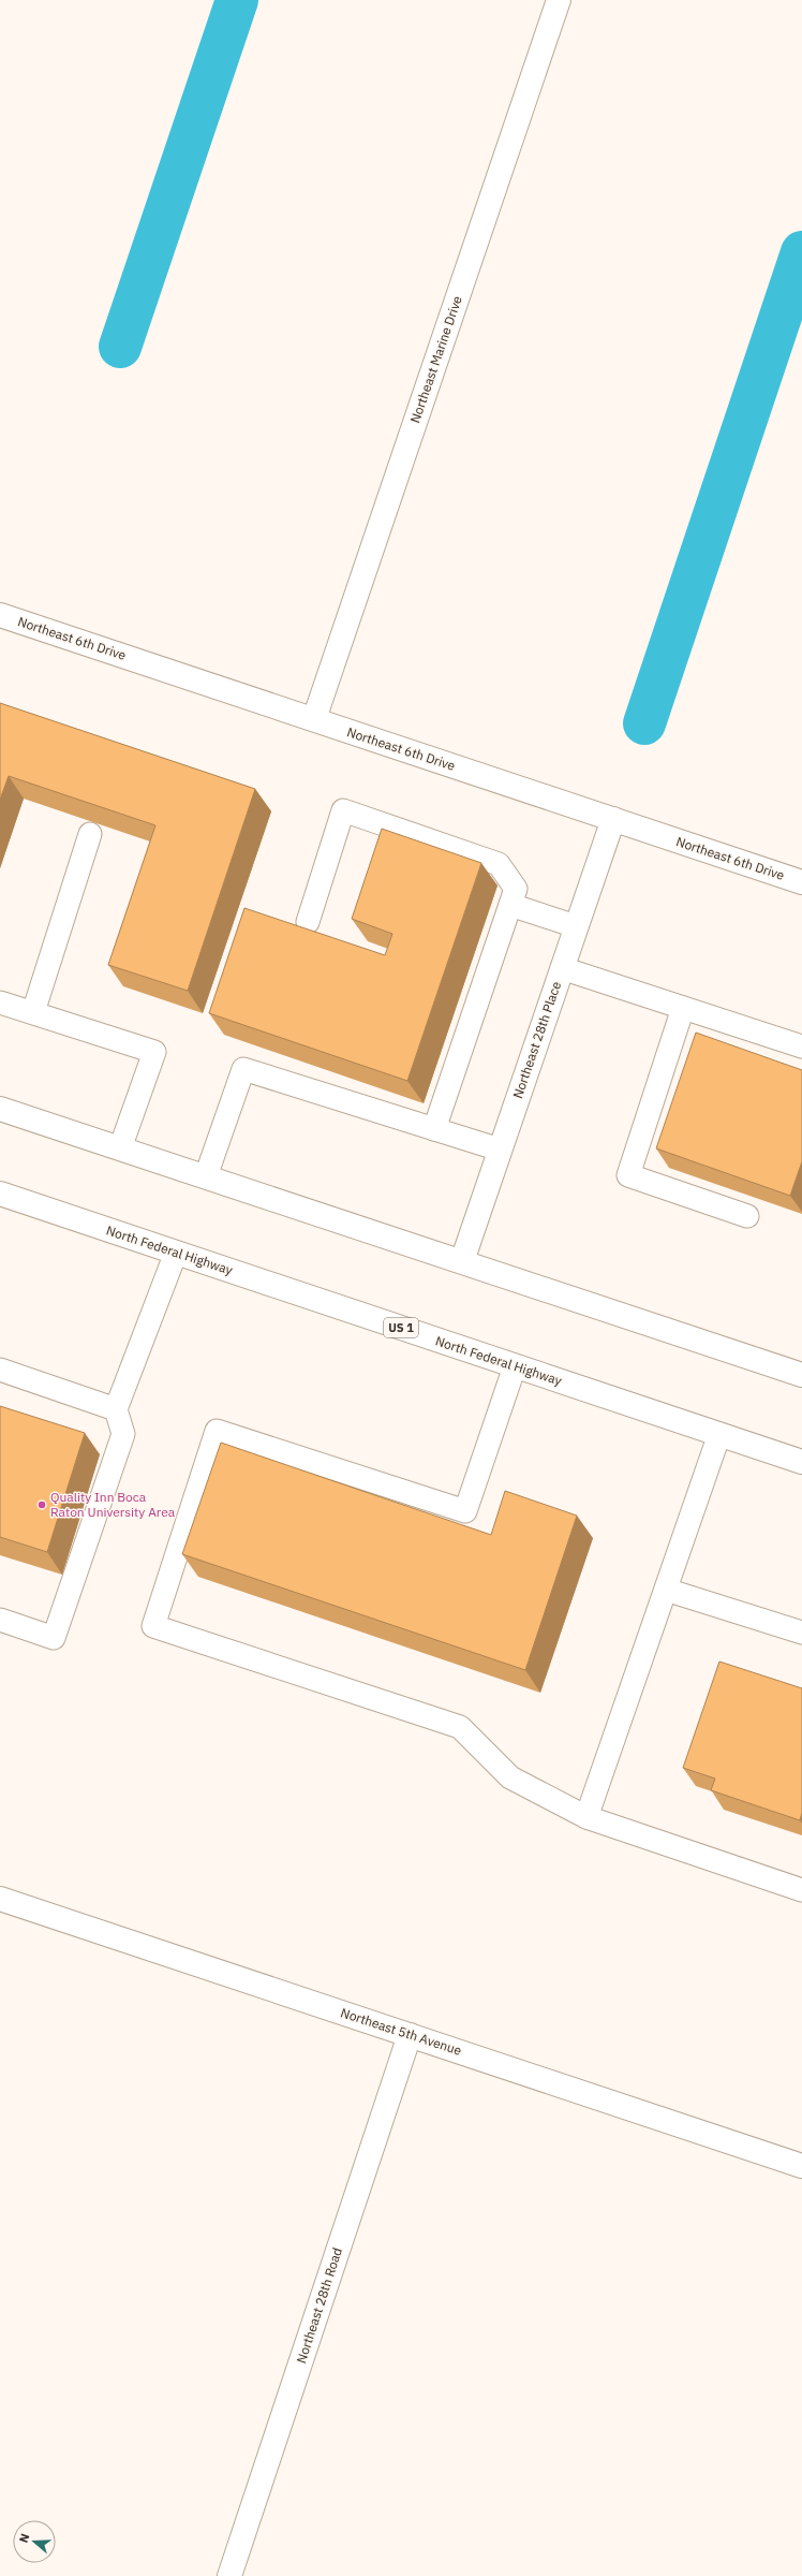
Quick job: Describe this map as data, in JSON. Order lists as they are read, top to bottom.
{
  "streets": {
    "street": [
      "Northeast Marine Drive",
      "Northeast 6th Drive",
      "Northeast 28th Place",
      "North Federal Highway",
      "US 1",
      "Northeast 5th Avenue",
      "Northeast 28th Road"
    ]
  },
  "crossings": [
    ["Northeast Marine Drive", "Northeast 6th Drive"],
    ["Northeast 6th Drive", "Northeast 28th Place"],
    ["Northeast 5th Avenue", "Northeast 28th Road"]
  ],
  "places": ["Quality Inn Boca Raton University Area"],
  "north": "left"
}
